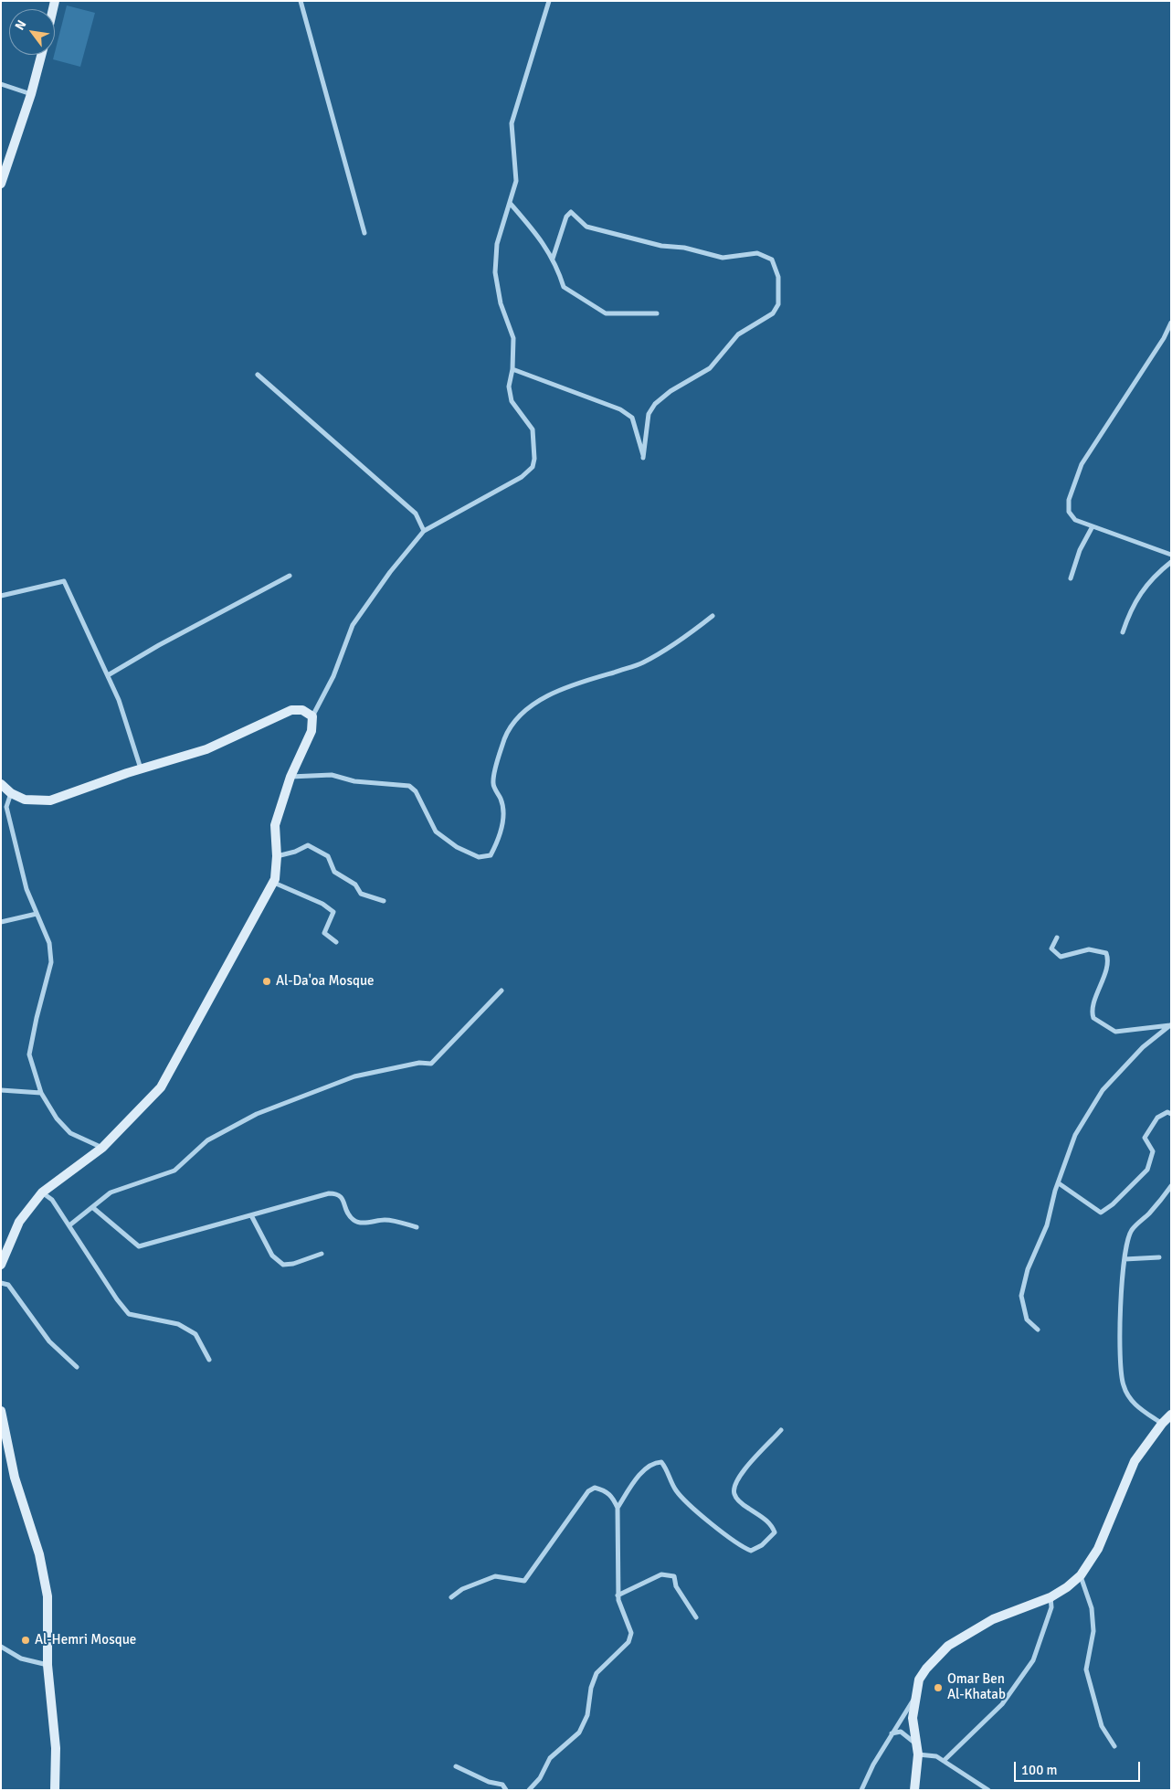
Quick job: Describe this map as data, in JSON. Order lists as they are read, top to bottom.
{
  "places": ["Al-Da'oa Mosque", "Al-Hemri Mosque", "Omar Ben Al-Khatab"],
  "scale_bar": "100 m",
  "north": "top left"
}
